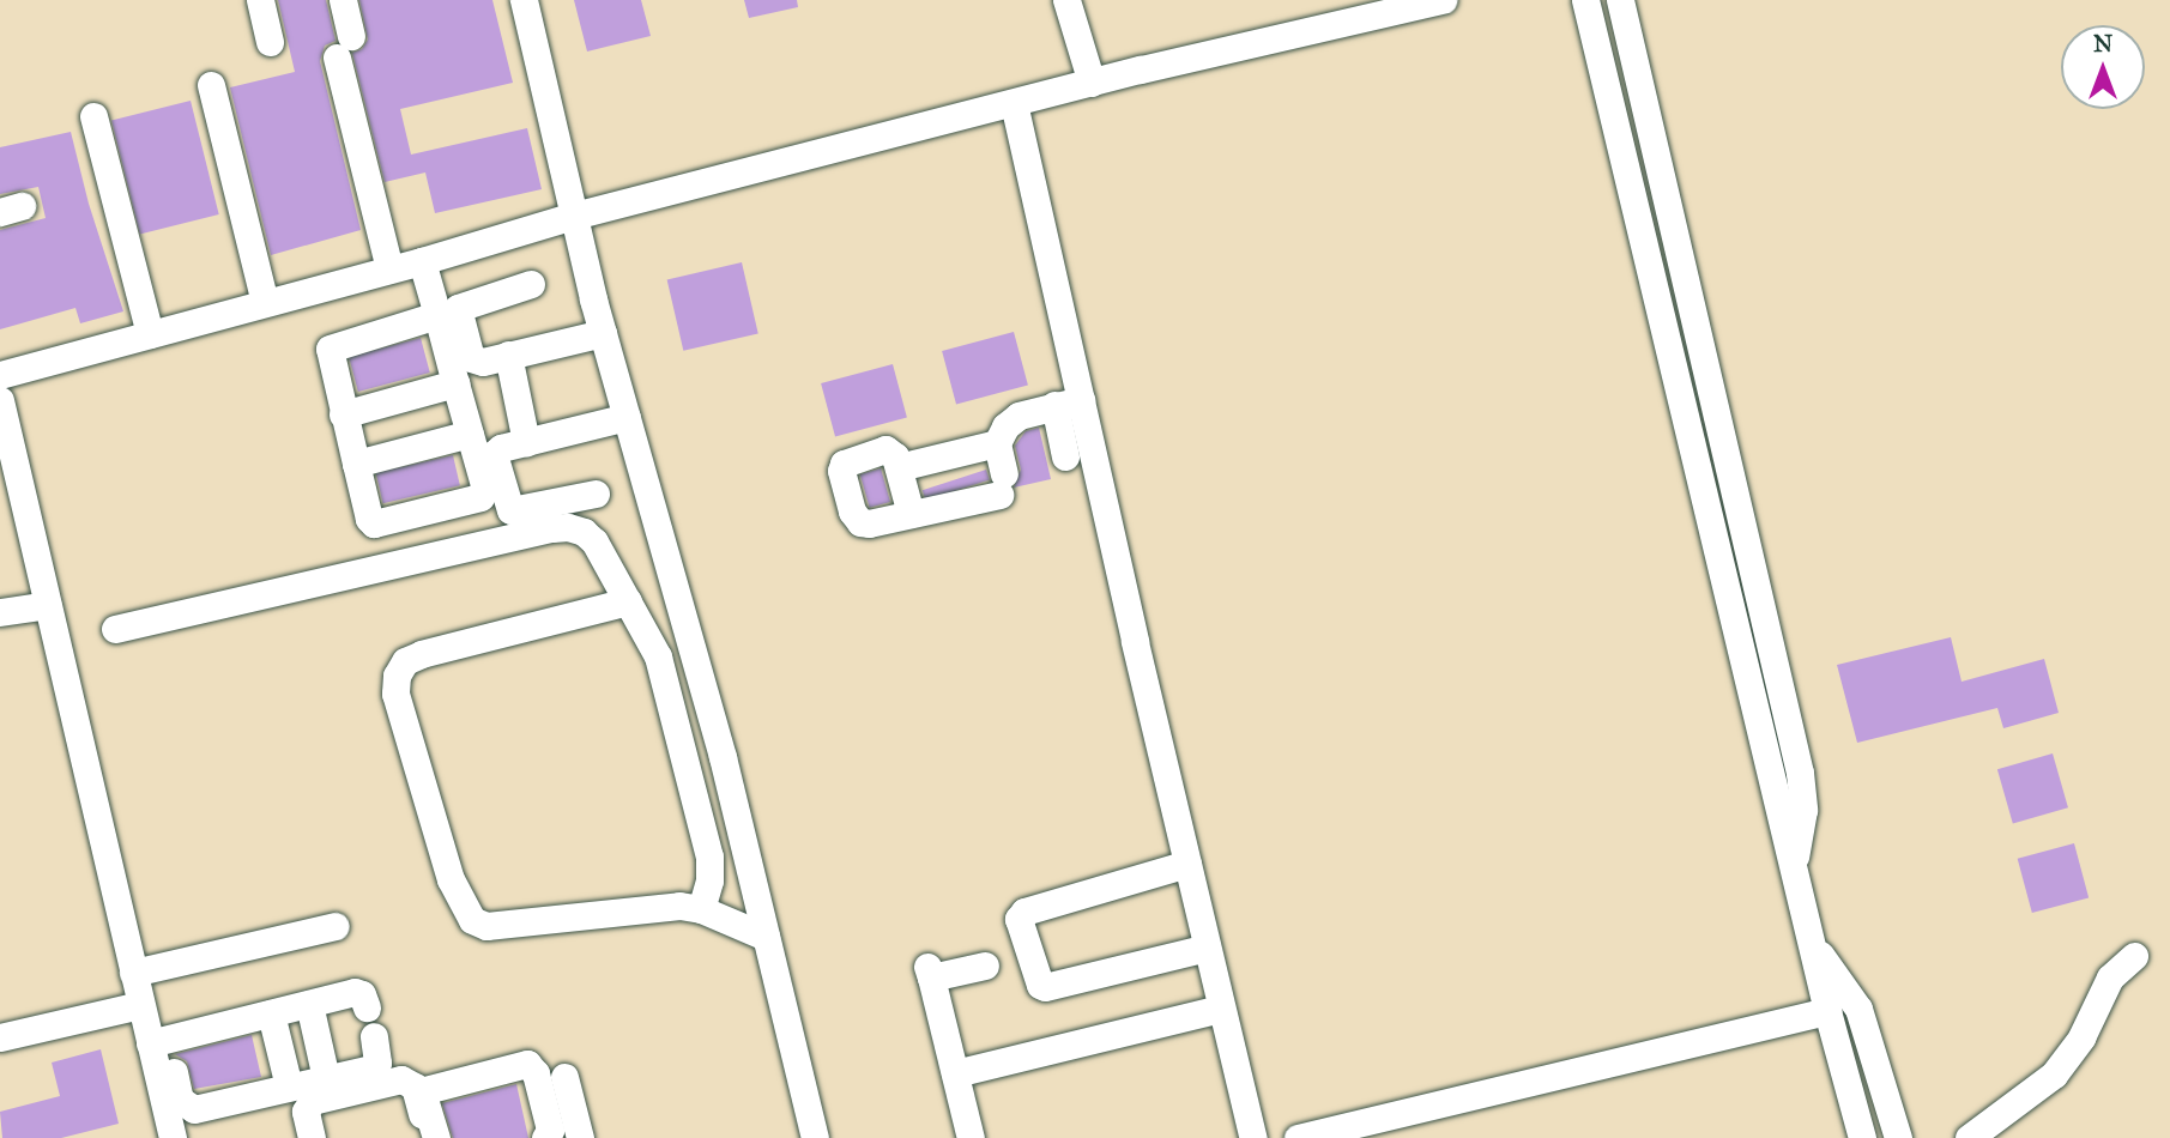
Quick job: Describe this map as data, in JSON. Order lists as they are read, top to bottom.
{
  "north": "top"
}
